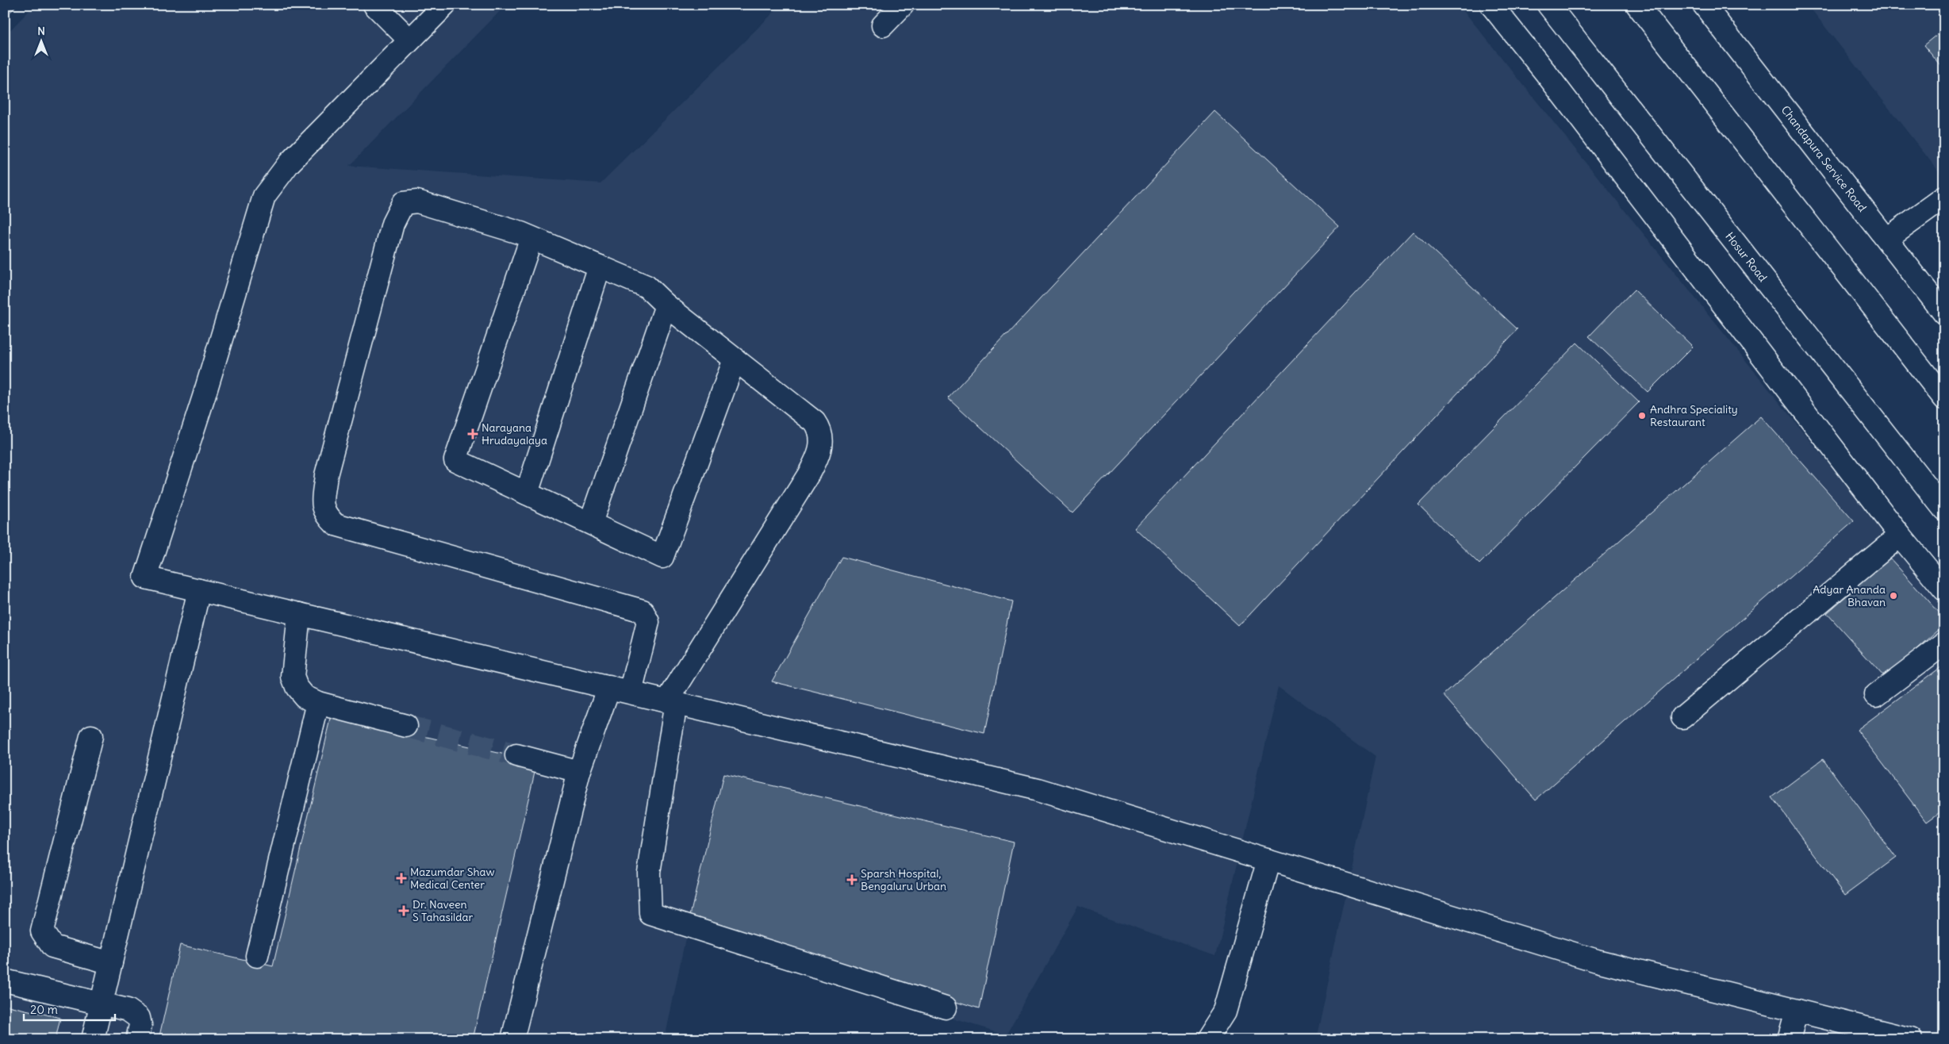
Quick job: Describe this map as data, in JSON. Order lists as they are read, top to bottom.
{
  "streets": {
    "main road": ["Chandapura Service Road", "Hosur Road"]
  },
  "places": {
    "other": ["Andhra Speciality Restaurant", "Adyar Ananda Bhavan"],
    "health": [
      "Narayana Hrudayalaya",
      "Mazumdar Shaw Medical Center",
      "Sparsh Hospital, Bengaluru Urban",
      "Dr. Naveen S Tahasildar"
    ]
  },
  "scale_bar": "20 m",
  "north": "top"
}
